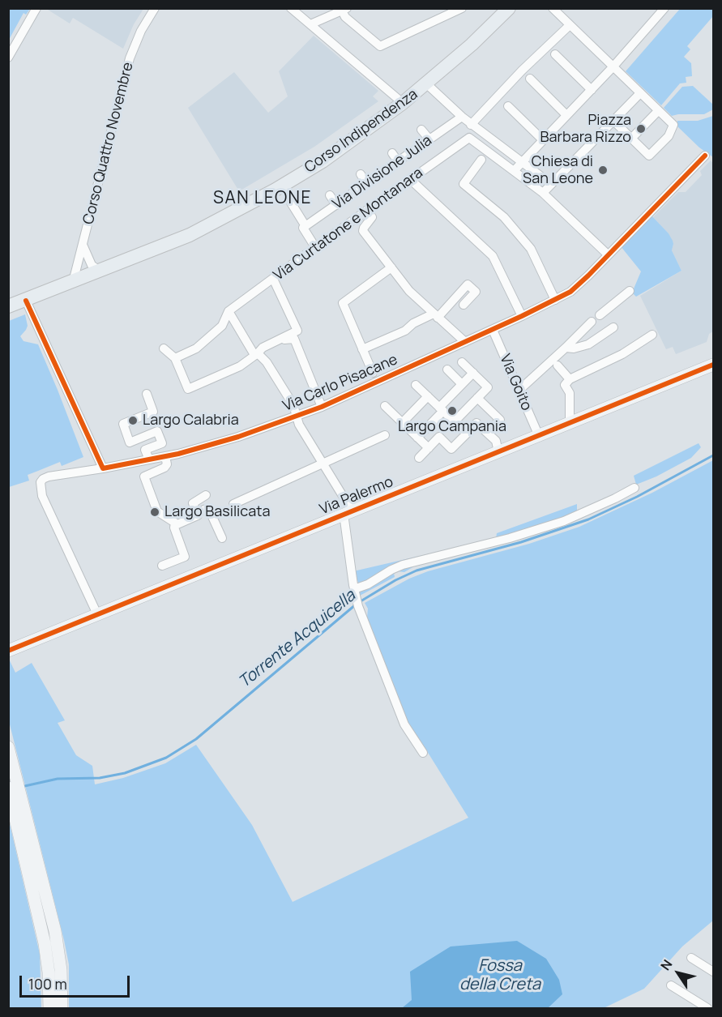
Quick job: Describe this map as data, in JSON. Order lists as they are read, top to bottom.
{
  "streets": {
    "main road": ["Corso Indipendenza", "Via Palermo"],
    "street": [
      "Corso Quattro Novembre",
      "Via Divisione Julia",
      "Via Curtatone e Montanara",
      "Via Goito",
      "Via Carlo Pisacane"
    ]
  },
  "crossings": [
    ["Corso Indipendenza", "Corso Quattro Novembre"],
    ["Via Goito", "Via Carlo Pisacane"],
    ["Via Goito", "Via Palermo"],
    ["Via Carlo Pisacane", "Via Palermo"]
  ],
  "districts": ["SAN LEONE"],
  "water": ["Torrente Acquicella", "Fossa della Creta"],
  "places": [
    "Piazza Barbara Rizzo",
    "Chiesa di San Leone",
    "Largo Campania",
    "Largo Calabria",
    "Largo Basilicata"
  ],
  "scale_bar": "100 m",
  "north": "top left"
}
